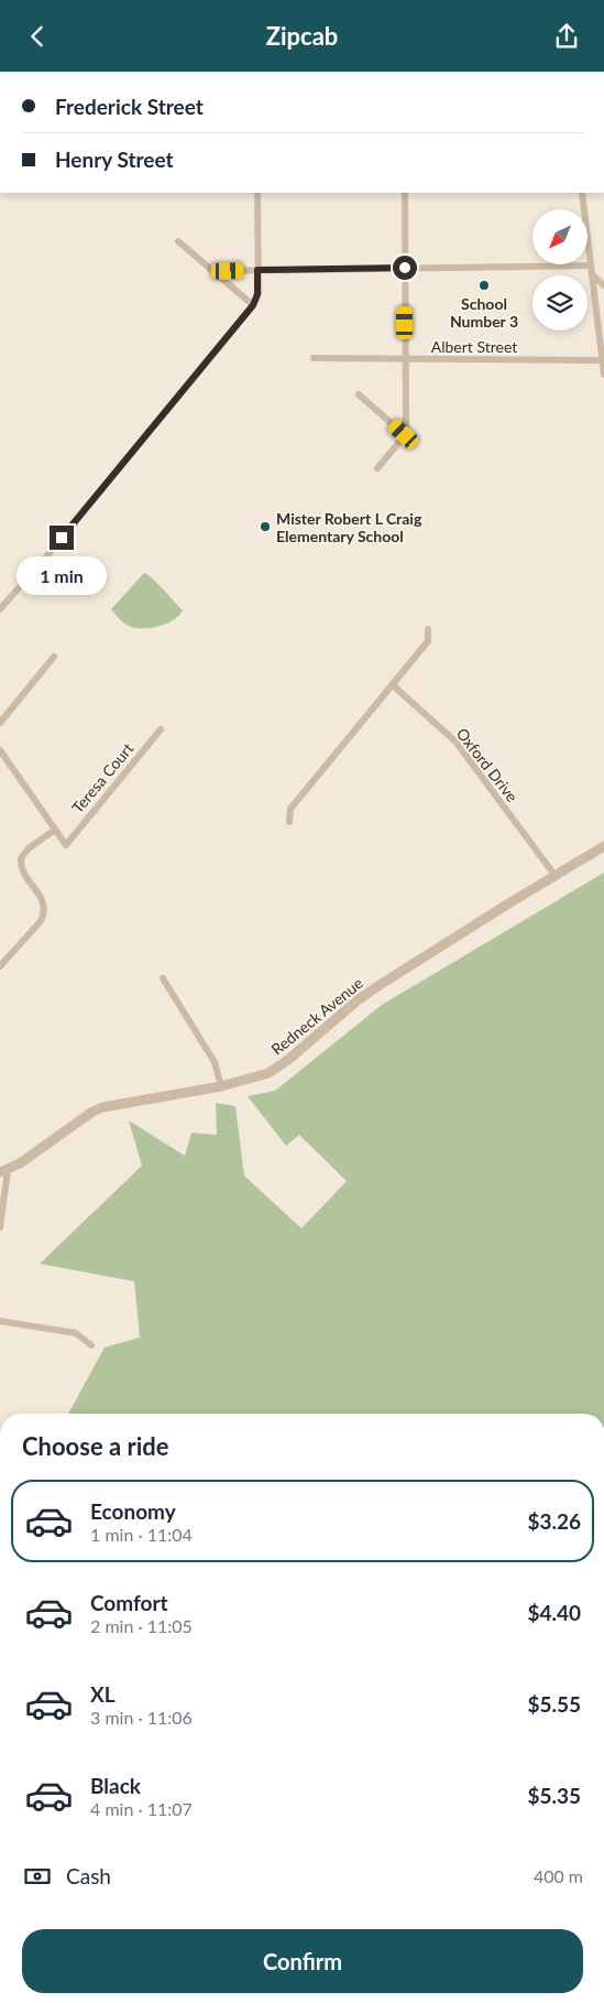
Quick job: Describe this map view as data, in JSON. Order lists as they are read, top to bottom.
{
  "streets": {
    "street": [
      "Albert Street",
      "Oxford Drive",
      "Teresa Court",
      "Redneck Avenue"
    ]
  },
  "crossings": [
    ["Oxford Drive", "Redneck Avenue"]
  ],
  "places": ["School Number 3", "Mister Robert L Craig Elementary School"],
  "north": "bottom left",
  "page": {
    "header": "Zipcab",
    "banner": ["Frederick Street", "Henry Street"],
    "bubble": "1 min",
    "heading": "Choose a ride",
    "list": [
      {
        "name": "Economy",
        "note": "1 min · 11:04",
        "value": "$3.26"
      },
      {
        "name": "Comfort",
        "note": "2 min · 11:05",
        "value": "$4.40"
      },
      {
        "name": "XL",
        "note": "3 min · 11:06",
        "value": "$5.55"
      },
      {
        "name": "Black",
        "note": "4 min · 11:07",
        "value": "$5.35"
      }
    ],
    "pay": ["Cash", "400 m"],
    "buttons": "Confirm"
  }
}
